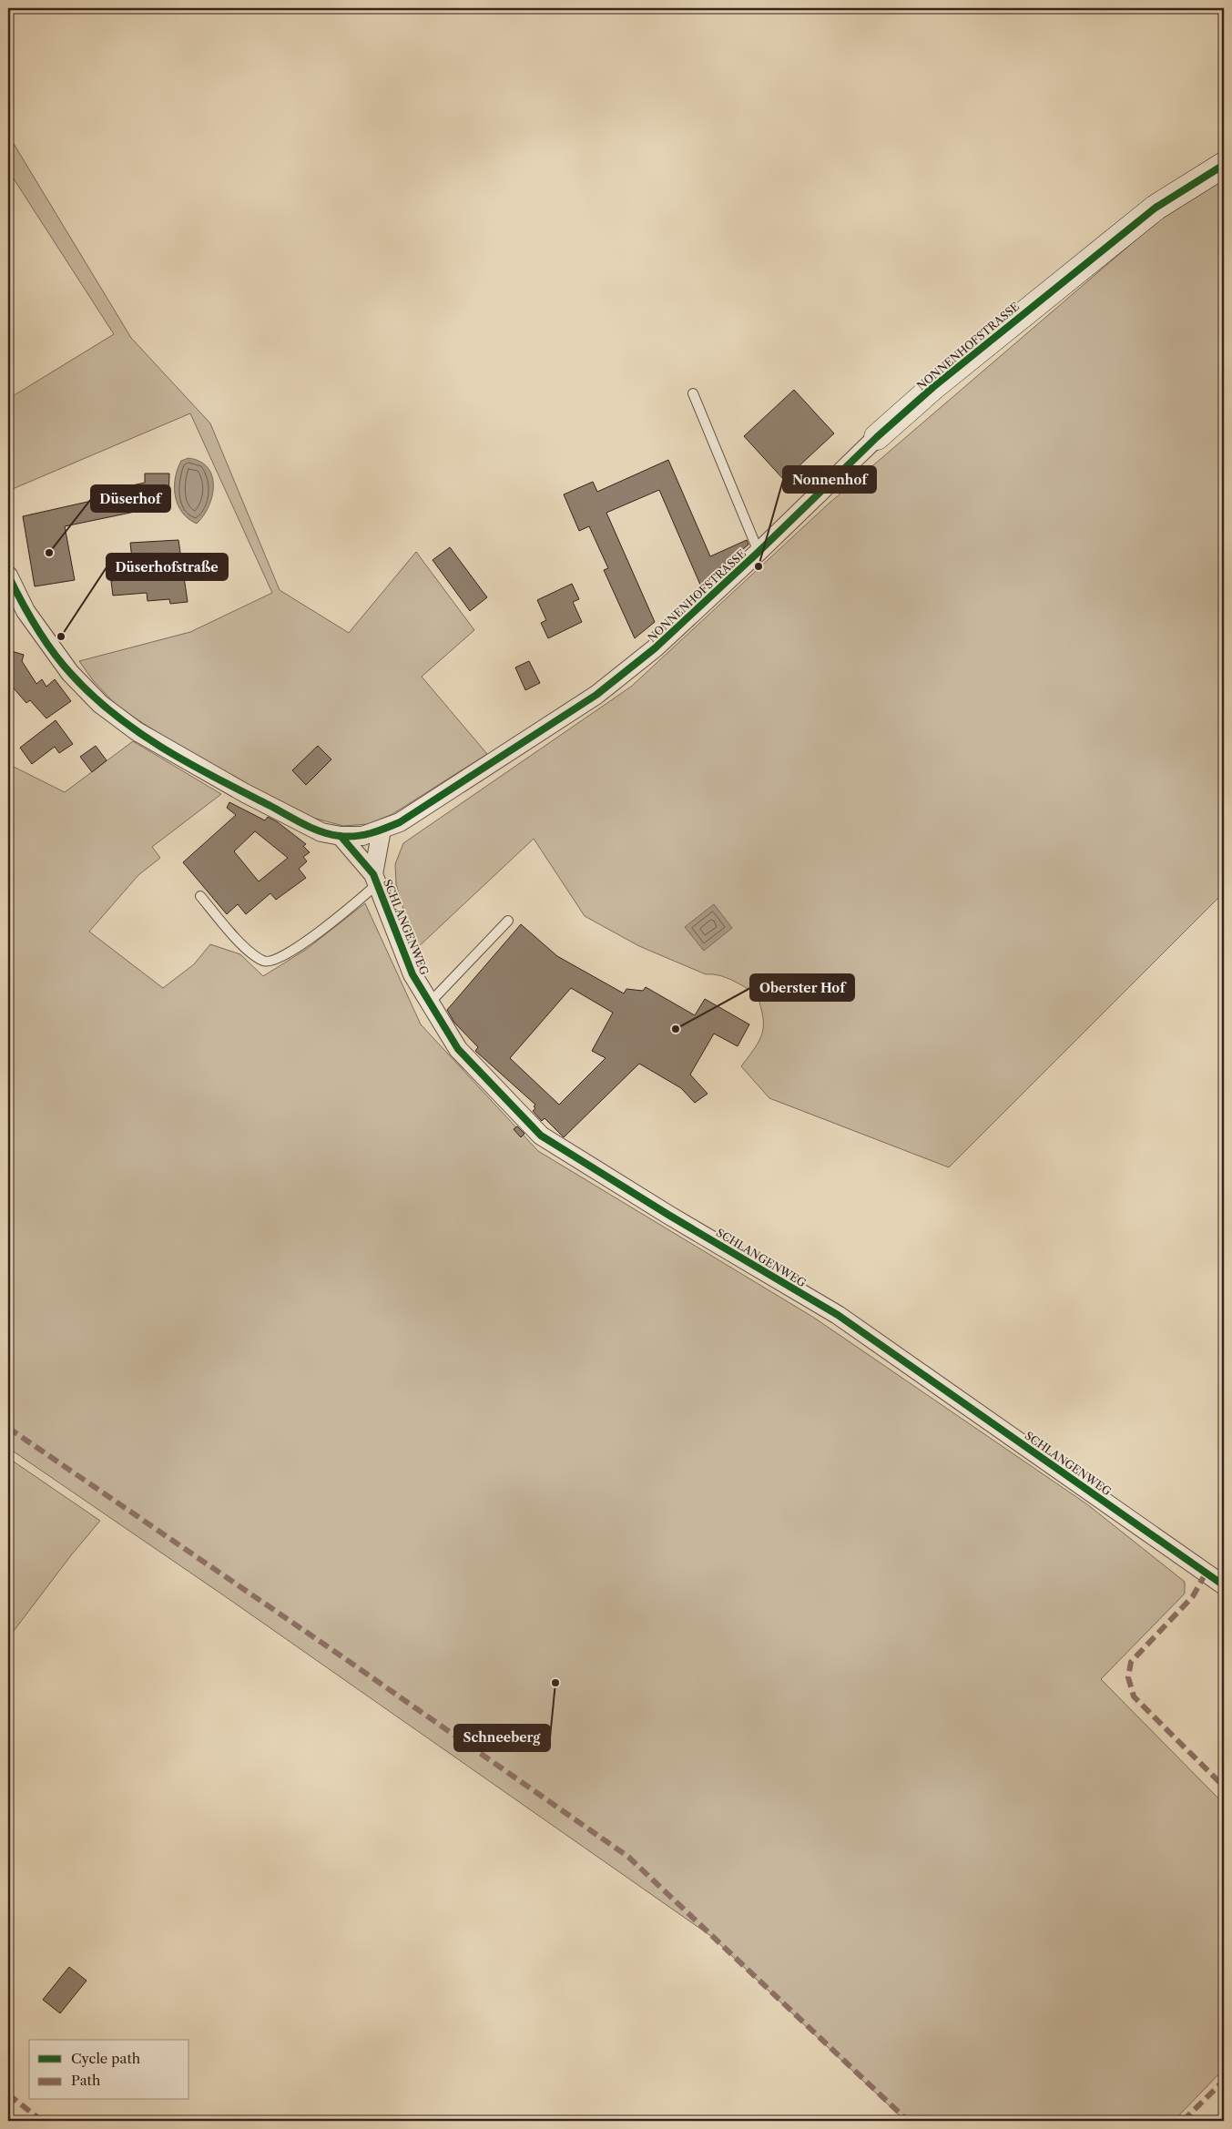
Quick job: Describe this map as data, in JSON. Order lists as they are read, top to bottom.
{
  "streets": {
    "street": ["NONNENHOFSTRASSE", "SCHLANGENWEG"]
  },
  "places": [
    "Düserhof",
    "Nonnenhof",
    "Düserhofstraße",
    "Oberster Hof",
    "Schneeberg"
  ],
  "legend": ["Cycle path", "Path"]
}
